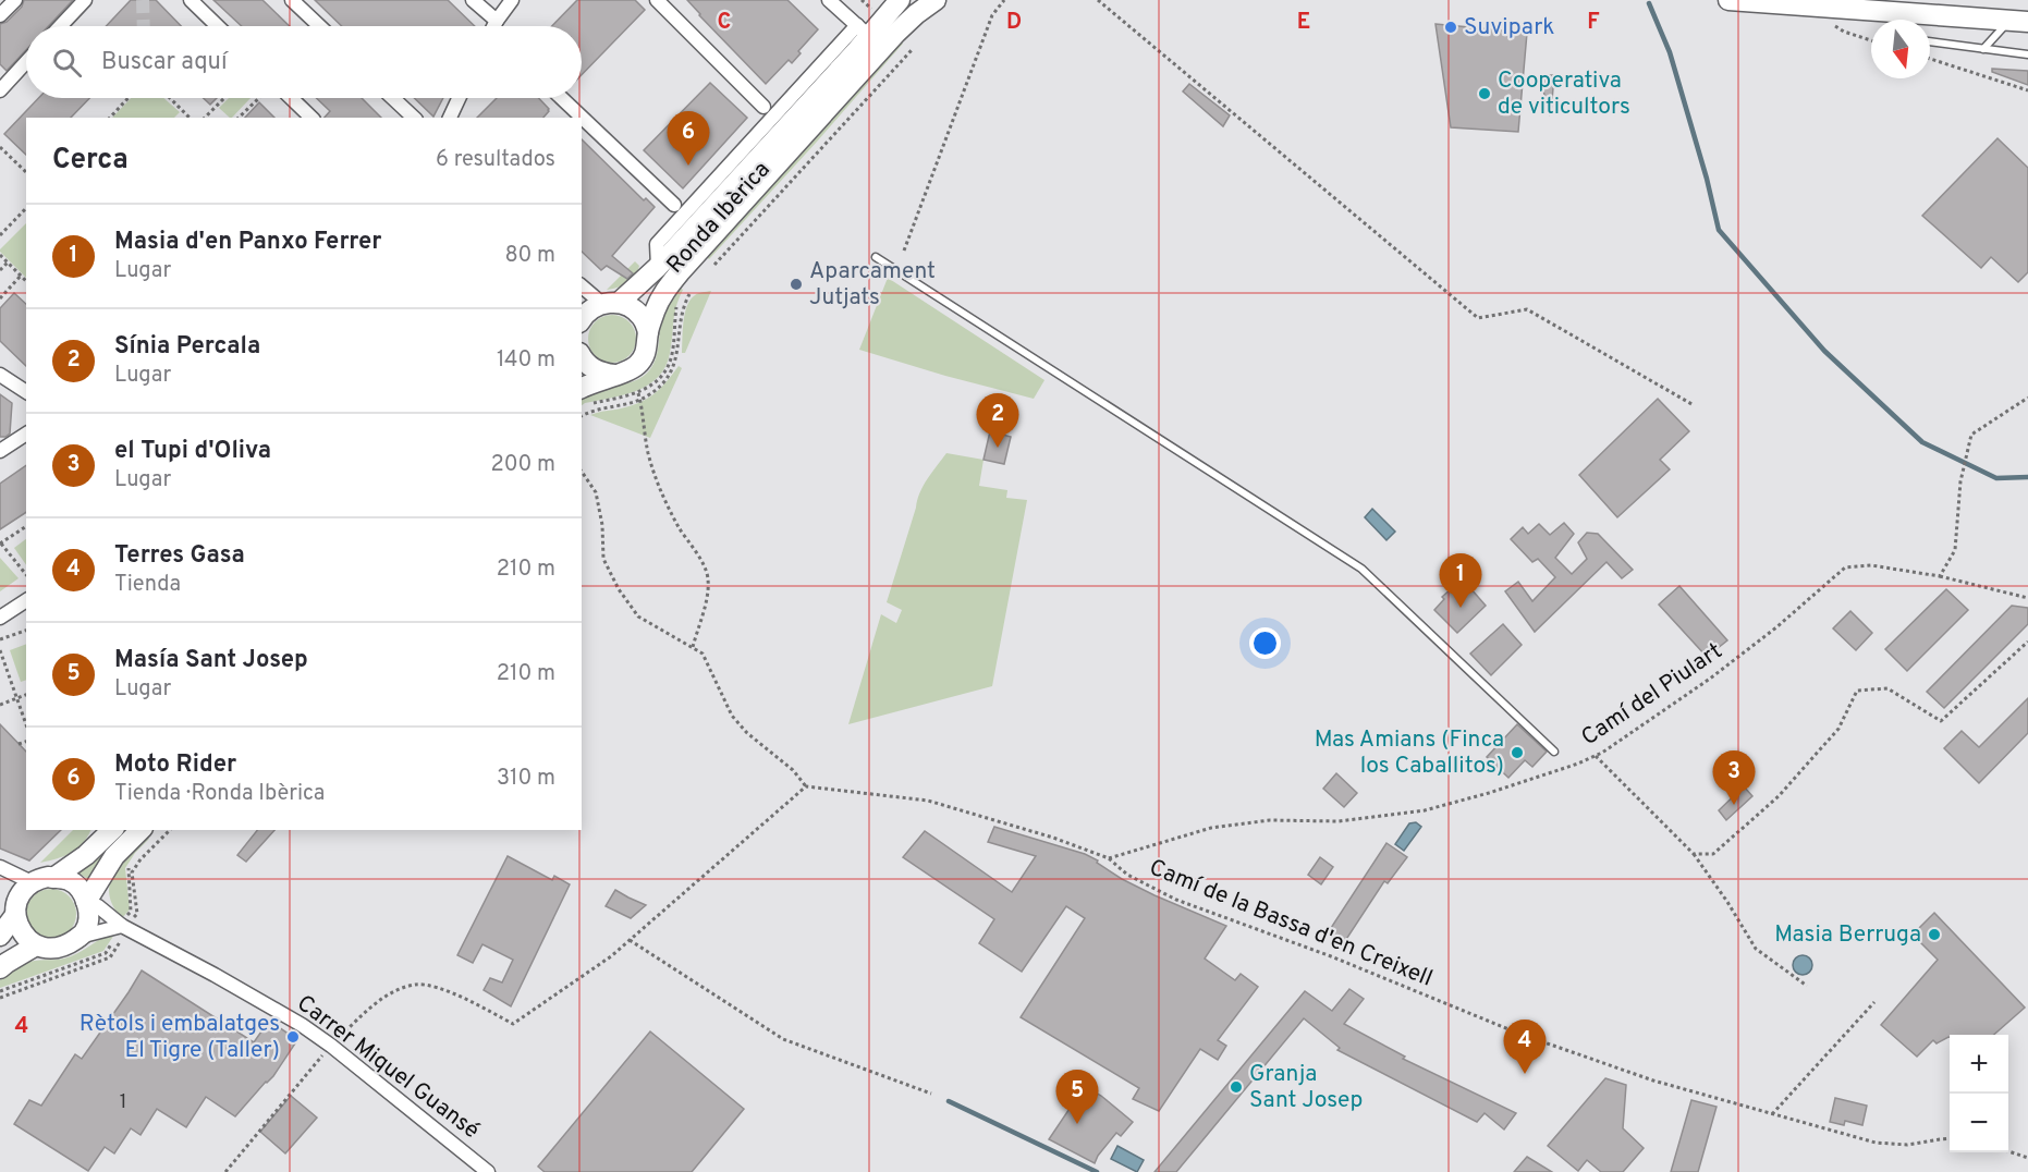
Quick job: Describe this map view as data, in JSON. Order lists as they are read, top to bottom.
{
  "streets": {
    "street": ["Ronda Ibèrica", "Carrer Miquel Guansé"],
    "path": ["Camí del Piulart", "Camí de la Bassa d'en Creixell"]
  },
  "crossings": [
    ["Camí del Piulart", "Camí de la Bassa d'en Creixell"]
  ],
  "places": [
    "Suvipark",
    "Cooperativa de viticultors",
    "Aparcament Jutjats",
    "Mas Amians (Finca los Caballitos)",
    "Masia Berruga",
    "Rètols i embalatges El Tigre (Taller)",
    "Granja Sant Josep"
  ],
  "house_numbers": ["1"],
  "north": "bottom",
  "page": {
    "search": "Buscar aquí",
    "pins": [
      "6",
      "2",
      "1",
      "3",
      "4",
      "5"
    ],
    "heading": ["Cerca", "6 resultados"],
    "list": [
      {
        "mark": "1",
        "name": "Masia d'en Panxo Ferrer",
        "note": "Lugar",
        "value": "80 m"
      },
      {
        "mark": "2",
        "name": "Sínia Percala",
        "note": "Lugar",
        "value": "140 m"
      },
      {
        "mark": "3",
        "name": "el Tupi d'Oliva",
        "note": "Lugar",
        "value": "200 m"
      },
      {
        "mark": "4",
        "name": "Terres Gasa",
        "note": "Tienda",
        "value": "210 m"
      },
      {
        "mark": "5",
        "name": "Masía Sant Josep",
        "note": "Lugar",
        "value": "210 m"
      },
      {
        "mark": "6",
        "name": "Moto Rider",
        "note": "Tienda · Ronda Ibèrica",
        "value": "310 m"
      }
    ],
    "map_buttons": ["+", "−"]
  },
  "grid": {
    "columns": [
      "C",
      "D",
      "E",
      "F"
    ],
    "rows": ["4"]
  }
}
